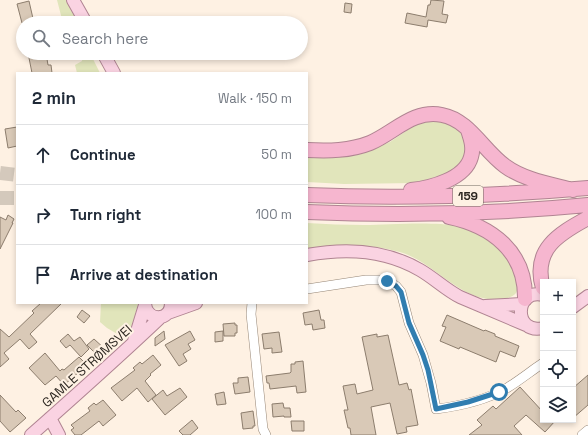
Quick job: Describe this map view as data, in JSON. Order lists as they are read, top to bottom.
{
  "streets": {
    "highway": ["159"],
    "main road": ["GAMLE STRØMSVEI"]
  },
  "page": {
    "search": "Search here",
    "heading": ["2 min", "Walk · 150 m"],
    "list": [
      ["Continue", "50 m"],
      ["Turn right", "100 m"],
      "Arrive at destination"
    ],
    "map_buttons": ["+", "−"]
  }
}
